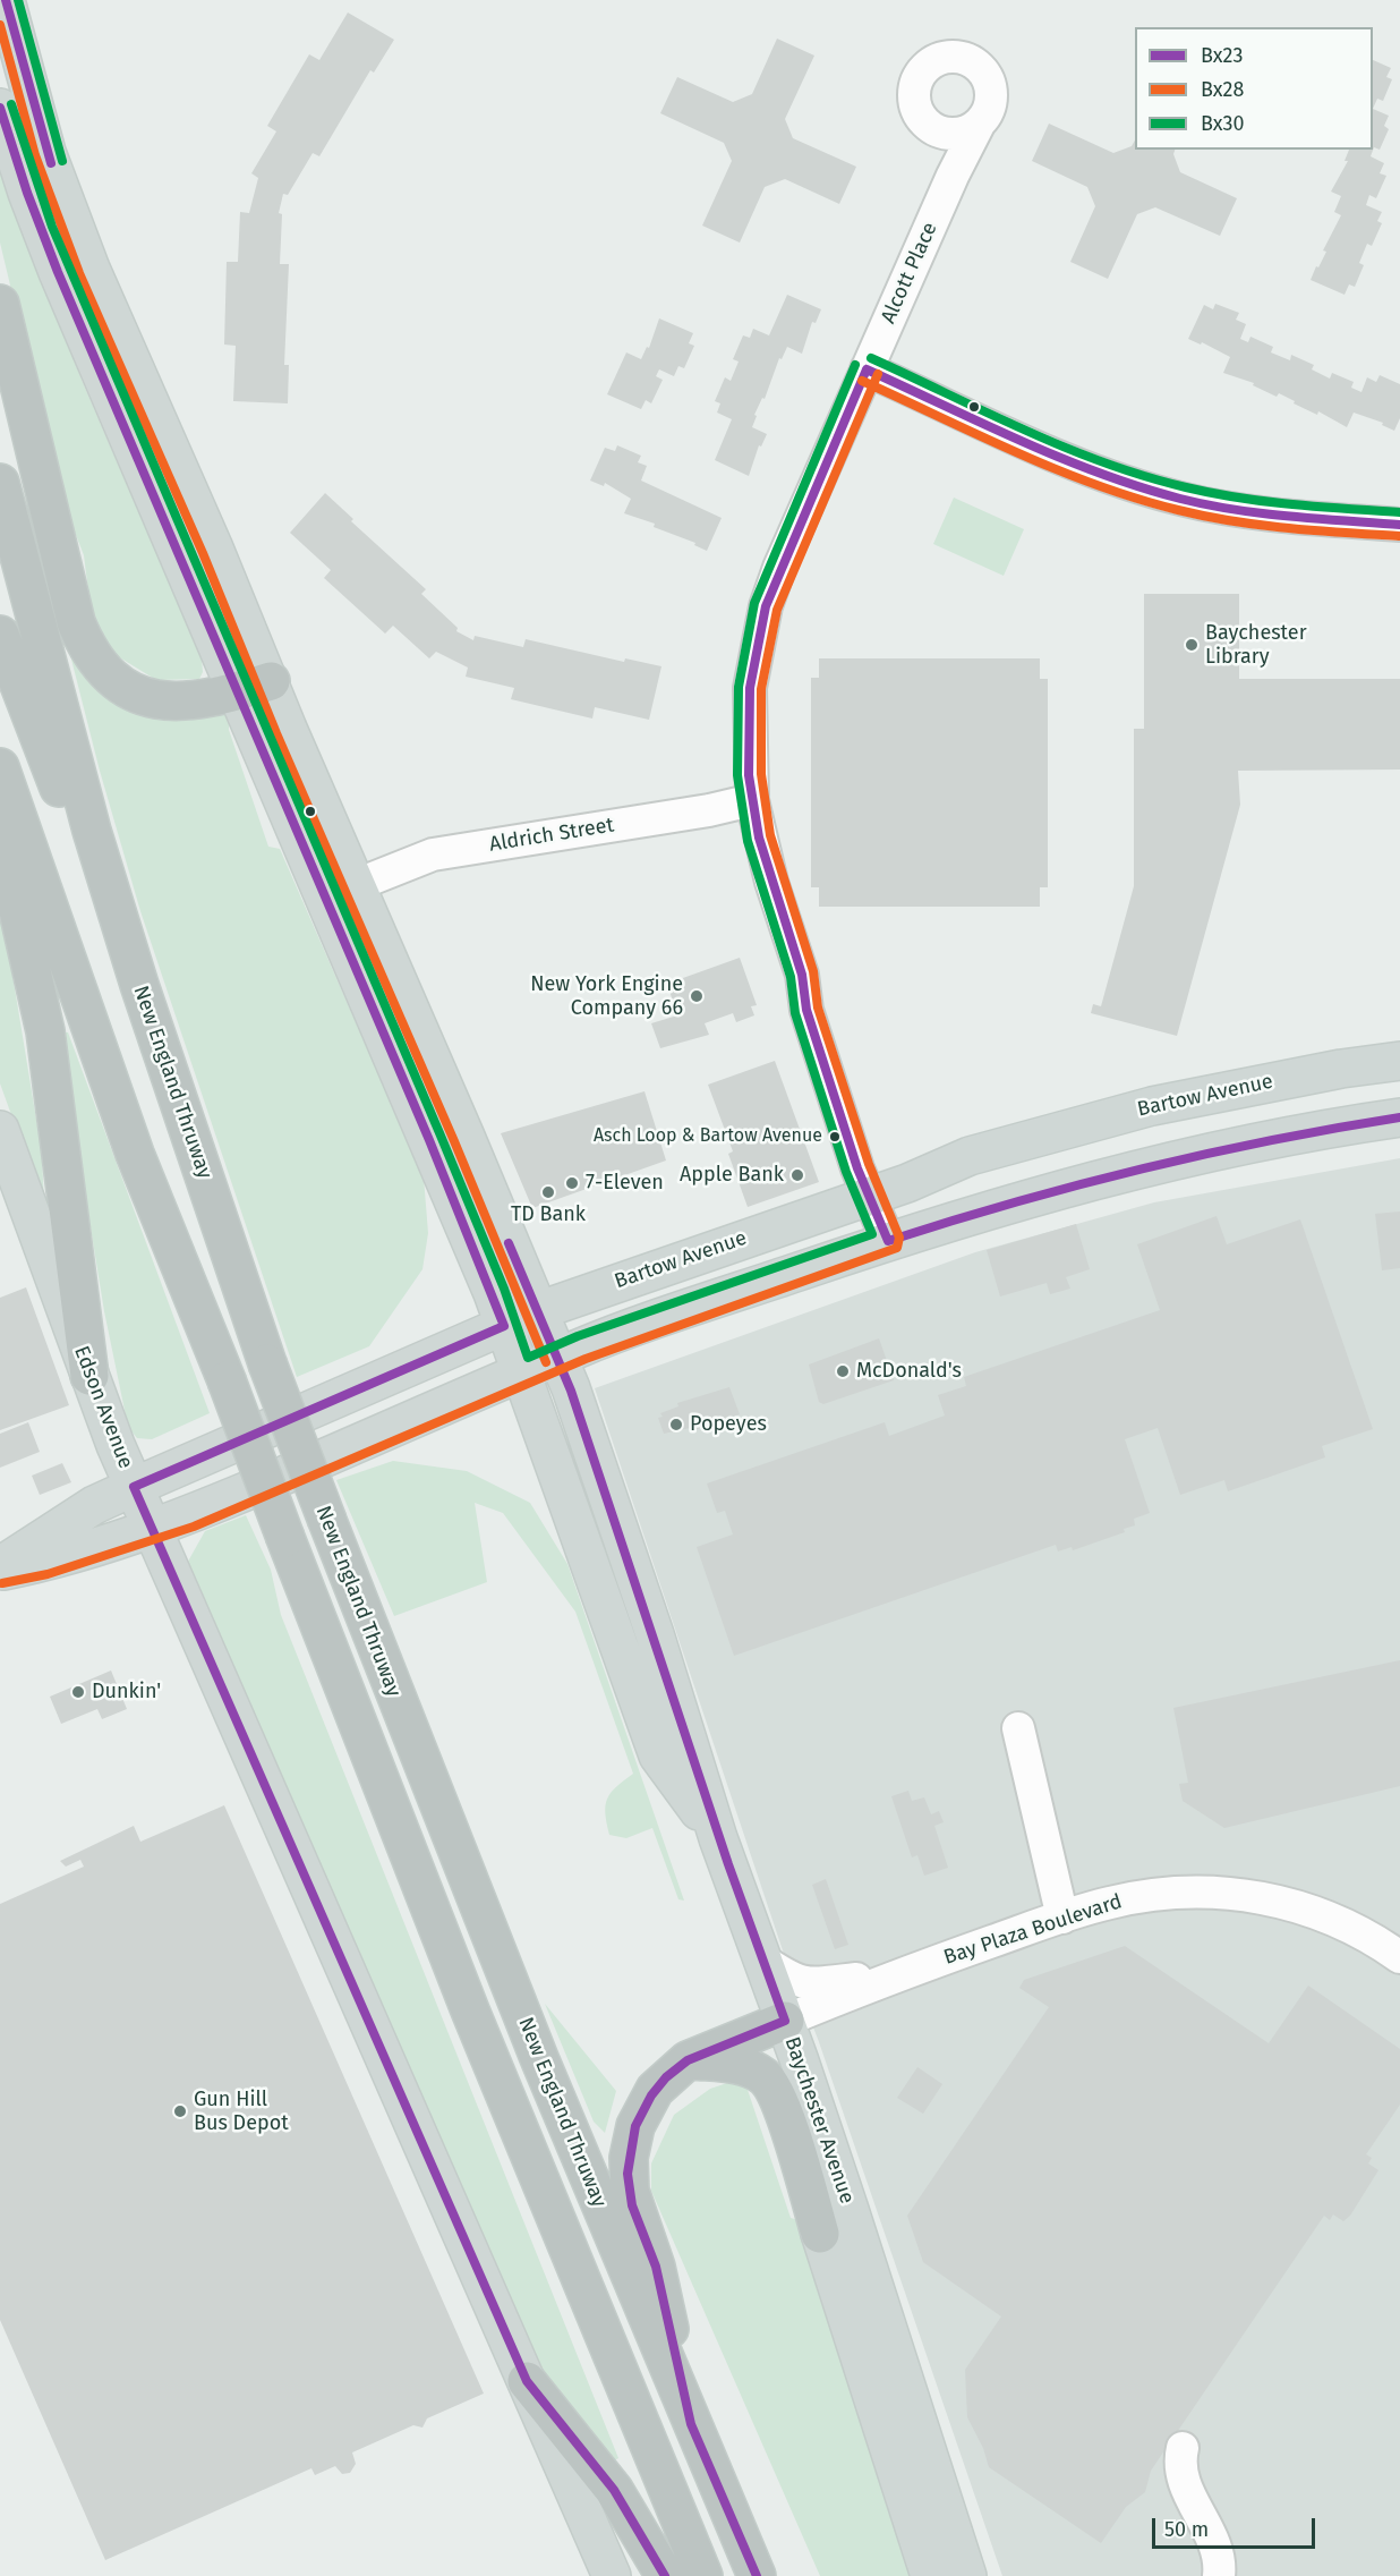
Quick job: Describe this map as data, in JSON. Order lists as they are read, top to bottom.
{
  "streets": {
    "highway": ["New England Thruway"],
    "main road": ["Bartow Avenue", "Edson Avenue", "Baychester Avenue"],
    "street": ["Alcott Place", "Aldrich Street", "Bay Plaza Boulevard"]
  },
  "crossings": [
    ["Alcott Place", "Aldrich Street"],
    ["Alcott Place", "Bartow Avenue"],
    ["Aldrich Street", "Baychester Avenue"],
    ["Bartow Avenue", "Edson Avenue"],
    ["Bartow Avenue", "Baychester Avenue"],
    ["Bay Plaza Boulevard", "Baychester Avenue"]
  ],
  "places": [
    "Baychester Library",
    "New York Engine Company 66",
    "Asch Loop & Bartow Avenue",
    "Apple Bank",
    "7-Eleven",
    "TD Bank",
    "McDonald's",
    "Popeyes",
    "Dunkin'",
    "Gun Hill Bus Depot"
  ],
  "lines": ["transit line Bx23", "transit line Bx30", "transit line Bx28"],
  "legend": ["Bx23", "Bx28", "Bx30"],
  "scale_bar": "50 m"
}
